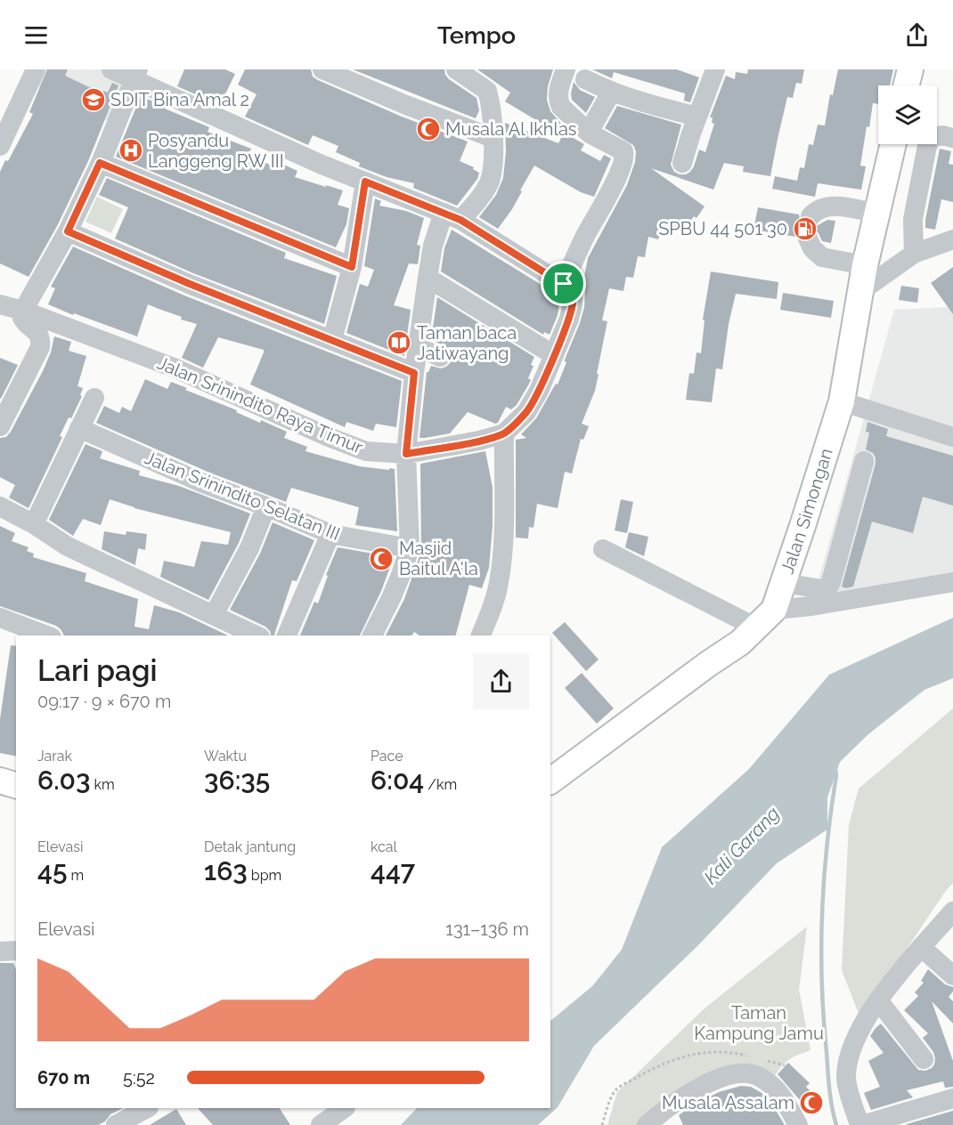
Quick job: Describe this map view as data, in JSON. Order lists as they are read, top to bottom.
{
  "streets": {
    "main road": ["Jalan Simongan"],
    "street": ["Jalan Srinindito Raya Timur", "Jalan Srinindito Selatan III"]
  },
  "water": ["Kali Garang"],
  "parks": ["Taman Kampung Jamu"],
  "places": {
    "school or university": ["SDIT Bina Amal 2"],
    "mosque": ["Musala Al Ikhlas", "Masjid Baitul A'la", "Musala Assalam"],
    "hospital": ["Posyandu Langgeng RW III"],
    "fuel station": ["SPBU 44 501 30"],
    "library": ["Taman baca Jatiwayang"]
  },
  "page": {
    "header": "Tempo",
    "heading": ["Lari pagi", "09:17 · 9 × 670 m"],
    "stats": [
      ["Jarak", "6.03 km"],
      ["Waktu", "36:35"],
      ["Pace", "6:04 /km"],
      ["Elevasi", "45 m"],
      ["Detak jantung", "163 bpm"],
      ["kcal", "447"]
    ],
    "chart": ["Elevasi", "131–136 m"],
    "list": [
      {
        "name": "670 m",
        "note": "5:52"
      }
    ]
  }
}
